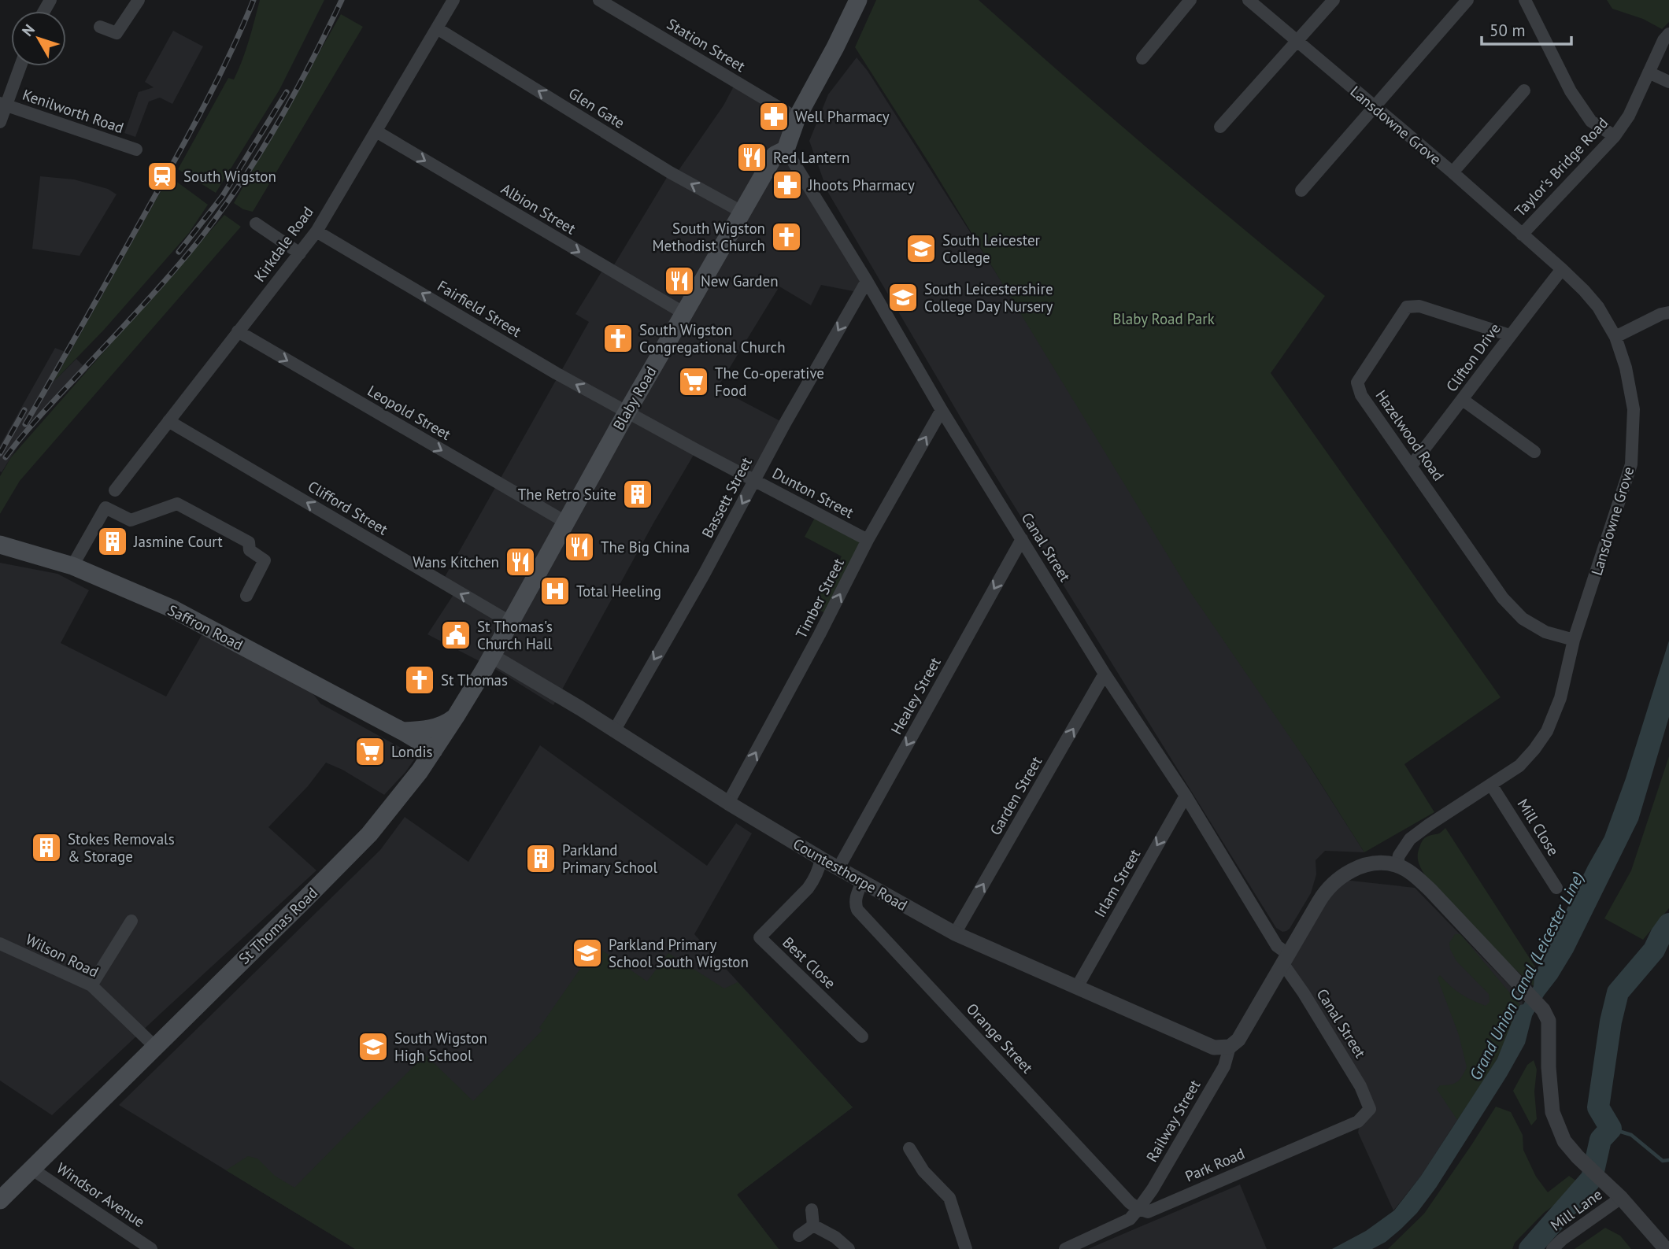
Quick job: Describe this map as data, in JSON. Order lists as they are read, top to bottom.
{
  "streets": {
    "main road": ["Blaby Road", "Saffron Road", "St Thomas Road"],
    "street": [
      "Station Street",
      "Glen Gate",
      "Kenilworth Road",
      "Lansdowne Grove",
      "Taylor's Bridge Road",
      "Albion Street",
      "Kirkdale Road",
      "Fairfield Street",
      "Clifton Drive",
      "Leopold Street",
      "Hazelwood Road",
      "Dunton Street",
      "Bassett Street",
      "Clifford Street",
      "Canal Street",
      "Timber Street",
      "Healey Street",
      "Garden Street",
      "Mill Close",
      "Countesthorpe Road",
      "Irlam Street",
      "Wilson Road",
      "Best Close",
      "Orange Street",
      "Railway Street",
      "Park Road",
      "Windsor Avenue",
      "Mill Lane"
    ]
  },
  "crossings": [
    ["Station Street", "Blaby Road"],
    ["Glen Gate", "Kirkdale Road"],
    ["Glen Gate", "Blaby Road"],
    ["Lansdowne Grove", "Taylor's Bridge Road"],
    ["Lansdowne Grove", "Clifton Drive"],
    ["Lansdowne Grove", "Hazelwood Road"],
    ["Lansdowne Grove", "Mill Close"],
    ["Albion Street", "Kirkdale Road"],
    ["Albion Street", "Blaby Road"],
    ["Kirkdale Road", "Fairfield Street"],
    ["Kirkdale Road", "Leopold Street"],
    ["Kirkdale Road", "Clifford Street"],
    ["Fairfield Street", "Blaby Road"],
    ["Fairfield Street", "Dunton Street"],
    ["Clifton Drive", "Hazelwood Road"],
    ["Blaby Road", "Leopold Street"],
    ["Blaby Road", "Dunton Street"],
    ["Blaby Road", "Clifford Street"],
    ["Blaby Road", "Canal Street"],
    ["Blaby Road", "Countesthorpe Road"],
    ["Blaby Road", "St Thomas Road"],
    ["Dunton Street", "Bassett Street"],
    ["Dunton Street", "Timber Street"],
    ["Bassett Street", "Canal Street"],
    ["Bassett Street", "Countesthorpe Road"],
    ["Canal Street", "Timber Street"],
    ["Canal Street", "Healey Street"],
    ["Canal Street", "Garden Street"],
    ["Canal Street", "Irlam Street"],
    ["Canal Street", "Park Road"],
    ["Timber Street", "Countesthorpe Road"],
    ["Saffron Road", "St Thomas Road"],
    ["Healey Street", "Countesthorpe Road"],
    ["Garden Street", "Countesthorpe Road"],
    ["Countesthorpe Road", "Irlam Street"],
    ["Countesthorpe Road", "St Thomas Road"],
    ["Countesthorpe Road", "Best Close"],
    ["Countesthorpe Road", "Orange Street"],
    ["Countesthorpe Road", "Railway Street"],
    ["St Thomas Road", "Wilson Road"],
    ["St Thomas Road", "Windsor Avenue"],
    ["Orange Street", "Railway Street"],
    ["Orange Street", "Park Road"],
    ["Railway Street", "Park Road"]
  ],
  "one_way": [
    "Glen Gate",
    "Albion Street",
    "Fairfield Street",
    "Leopold Street",
    "Bassett Street",
    "Clifford Street",
    "Timber Street",
    "Healey Street",
    "Garden Street",
    "Irlam Street"
  ],
  "water": ["Grand Union Canal (Leicester Line)"],
  "parks": ["Blaby Road Park"],
  "places": {
    "pharmacy": ["Well Pharmacy", "Jhoots Pharmacy"],
    "restaurant": [
      "Red Lantern",
      "New Garden",
      "The Big China",
      "Wans Kitchen"
    ],
    "station": ["South Wigston"],
    "church": ["South Wigston Methodist Church", "South Wigston Congregational Church", "St Thomas"],
    "school or university": [
      "South Leicester College",
      "South Leicestershire College Day Nursery",
      "Parkland Primary School South Wigston",
      "South Wigston High School"
    ],
    "supermarket": ["The Co-operative Food", "Londis"],
    "building": [
      "The Retro Suite",
      "Jasmine Court",
      "Stokes Removals & Storage",
      "Parkland Primary School"
    ],
    "hospital": ["Total Heeling"],
    "public building": ["St Thomas's Church Hall"]
  },
  "scale_bar": "50 m",
  "north": "top left"
}
